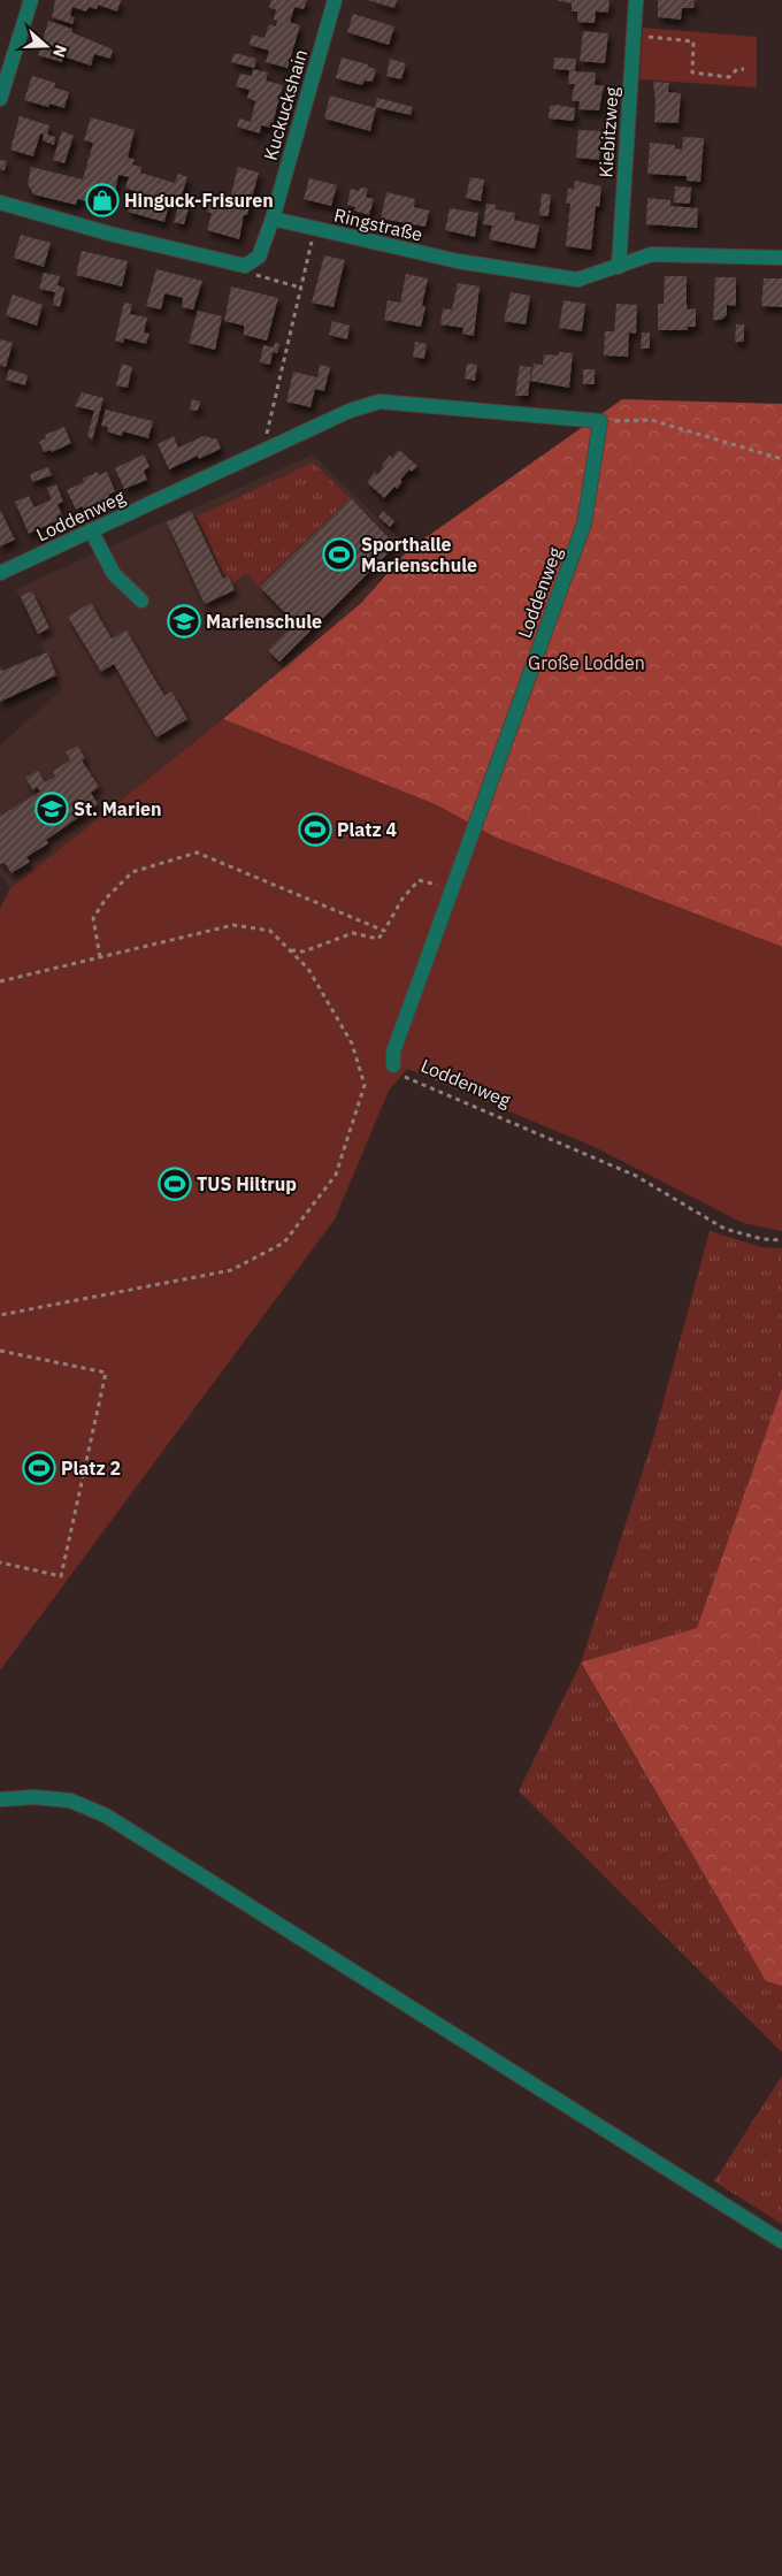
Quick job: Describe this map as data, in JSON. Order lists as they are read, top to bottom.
{
  "streets": {
    "street": [
      "Kuckuckshain",
      "Kiebitzweg",
      "Ringstraße",
      "Loddenweg"
    ]
  },
  "crossings": [
    ["Kuckuckshain", "Ringstraße"],
    ["Kiebitzweg", "Ringstraße"]
  ],
  "parks": ["Große Lodden"],
  "places": {
    "shop": ["Hinguck-Frisuren"],
    "sports": [
      "Sporthalle Marienschule",
      "Platz 4",
      "TUS Hiltrup",
      "Platz 2"
    ],
    "school or university": ["Marienschule", "St. Marien"]
  },
  "north": "right"
}
